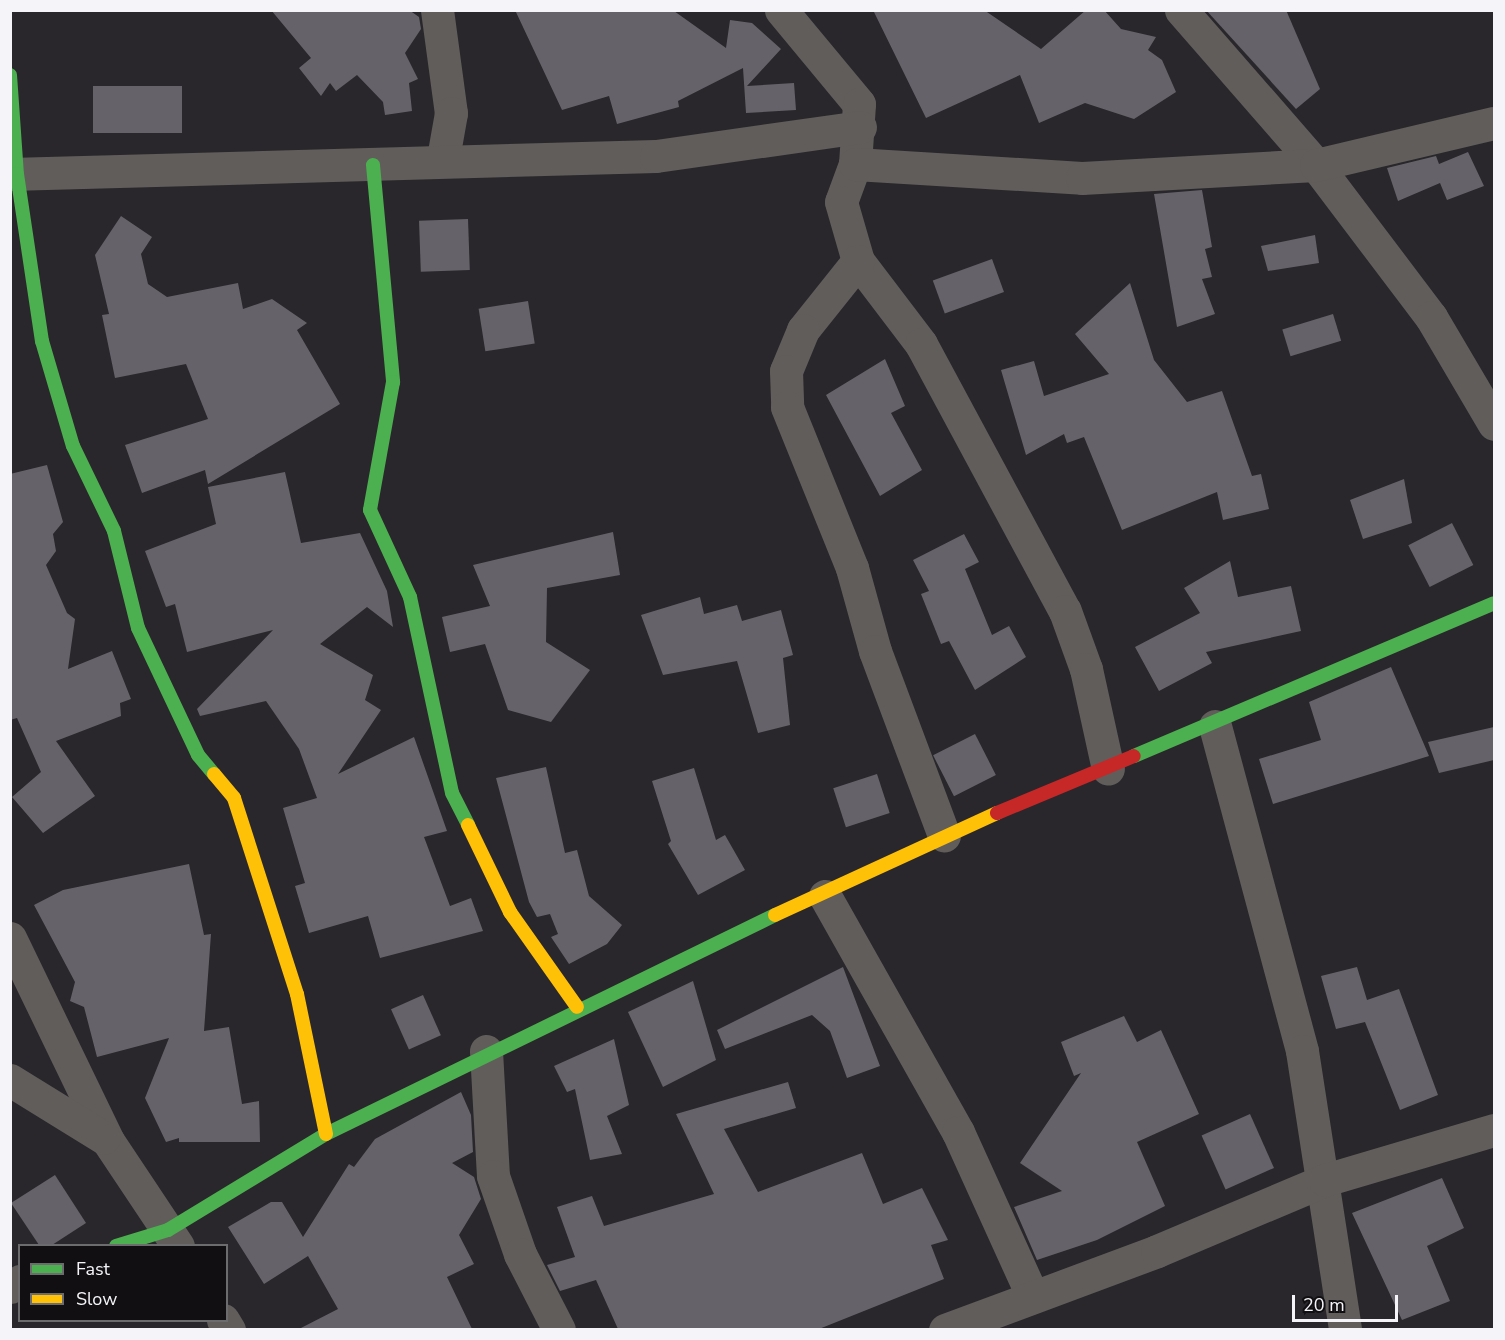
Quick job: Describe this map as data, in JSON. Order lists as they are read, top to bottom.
{
  "legend": ["Fast", "Slow"],
  "scale_bar": "20 m"
}
